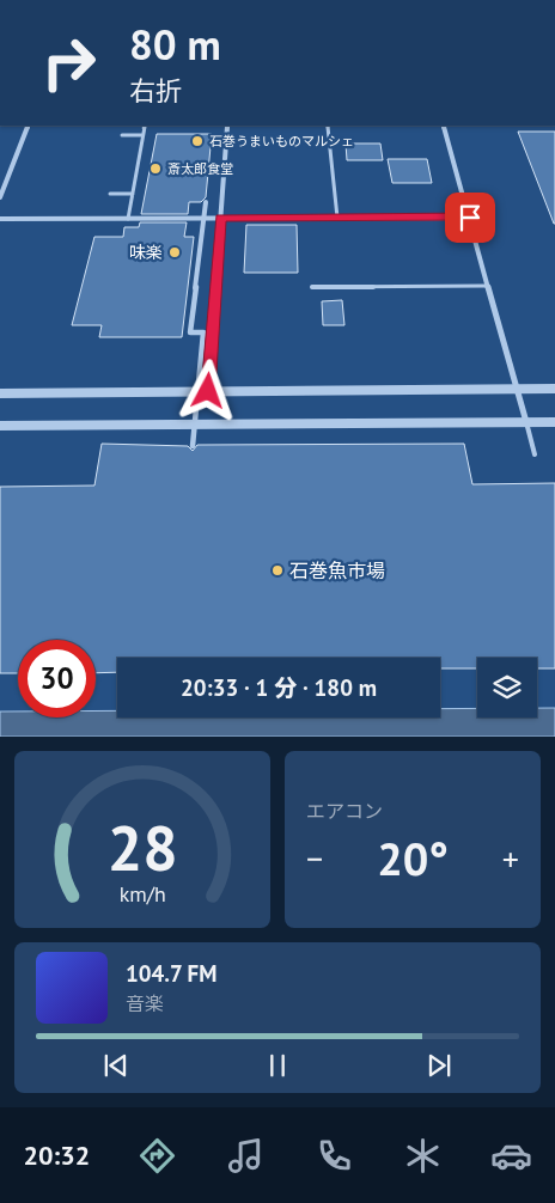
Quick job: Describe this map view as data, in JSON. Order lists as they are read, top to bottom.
{
  "places": [
    "石巻うまいものマルシェ",
    "斎太郎食堂",
    "味楽",
    "石巻魚市場"
  ],
  "page": {
    "turn": ["80 m", "右折"],
    "limit": "30",
    "trip": "20:33 · 1 分 · 180 m",
    "tile": "エアコン",
    "heat": ["−", "20°", "+"],
    "song": ["104.7 FM", "音楽"],
    "tabs": "20:32",
    "gauge": ["28", "km/h"]
  }
}
